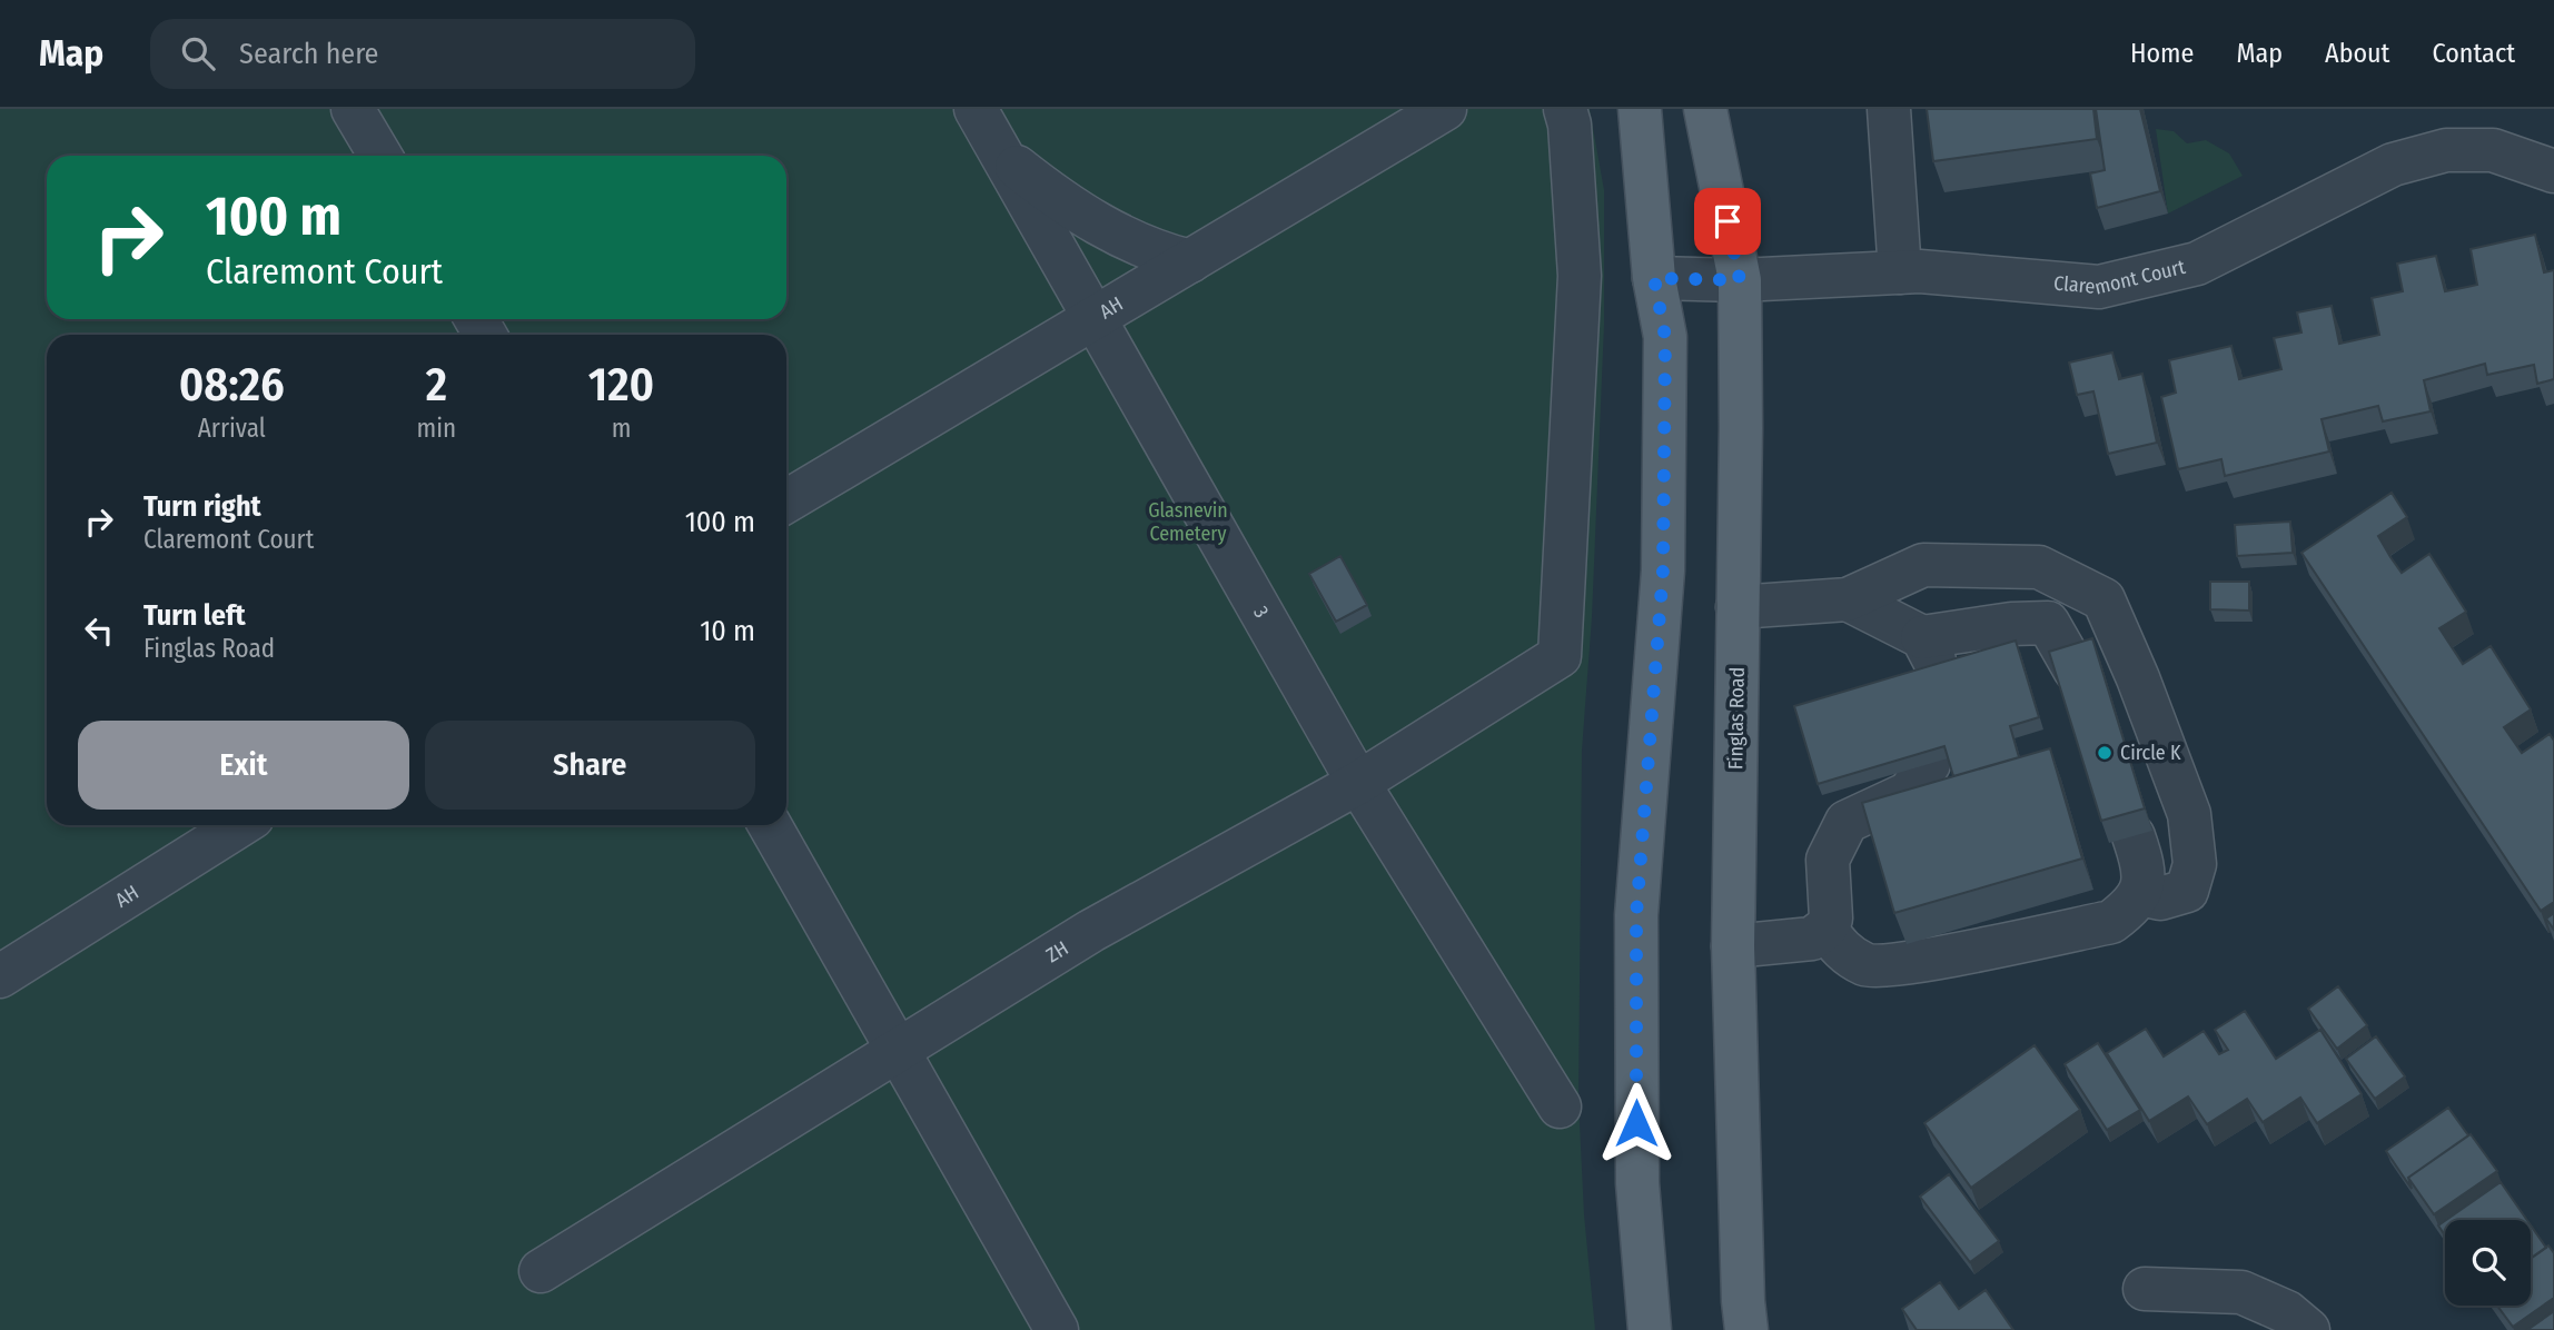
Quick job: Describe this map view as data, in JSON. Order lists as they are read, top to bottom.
{
  "streets": {
    "main road": ["Finglas Road"],
    "street": [
      "Claremont Court",
      "AH",
      "3",
      "ZH"
    ]
  },
  "crossings": [
    ["Claremont Court", "Finglas Road"],
    ["AH", "3"],
    ["3", "ZH"]
  ],
  "parks": ["Glasnevin Cemetery"],
  "places": ["Circle K"],
  "page": {
    "header": "Map",
    "search": "Search here",
    "nav": [
      "Home",
      "Map",
      "About",
      "Contact"
    ],
    "turn": ["100 m", "Claremont Court"],
    "eta": [
      "08:26",
      "Arrival",
      "2",
      "min",
      "120",
      "m"
    ],
    "list": [
      {
        "name": "Turn right",
        "note": "Claremont Court",
        "value": "100 m"
      },
      {
        "name": "Turn left",
        "note": "Finglas Road",
        "value": "10 m"
      }
    ],
    "buttons": ["Exit", "Share"]
  }
}
